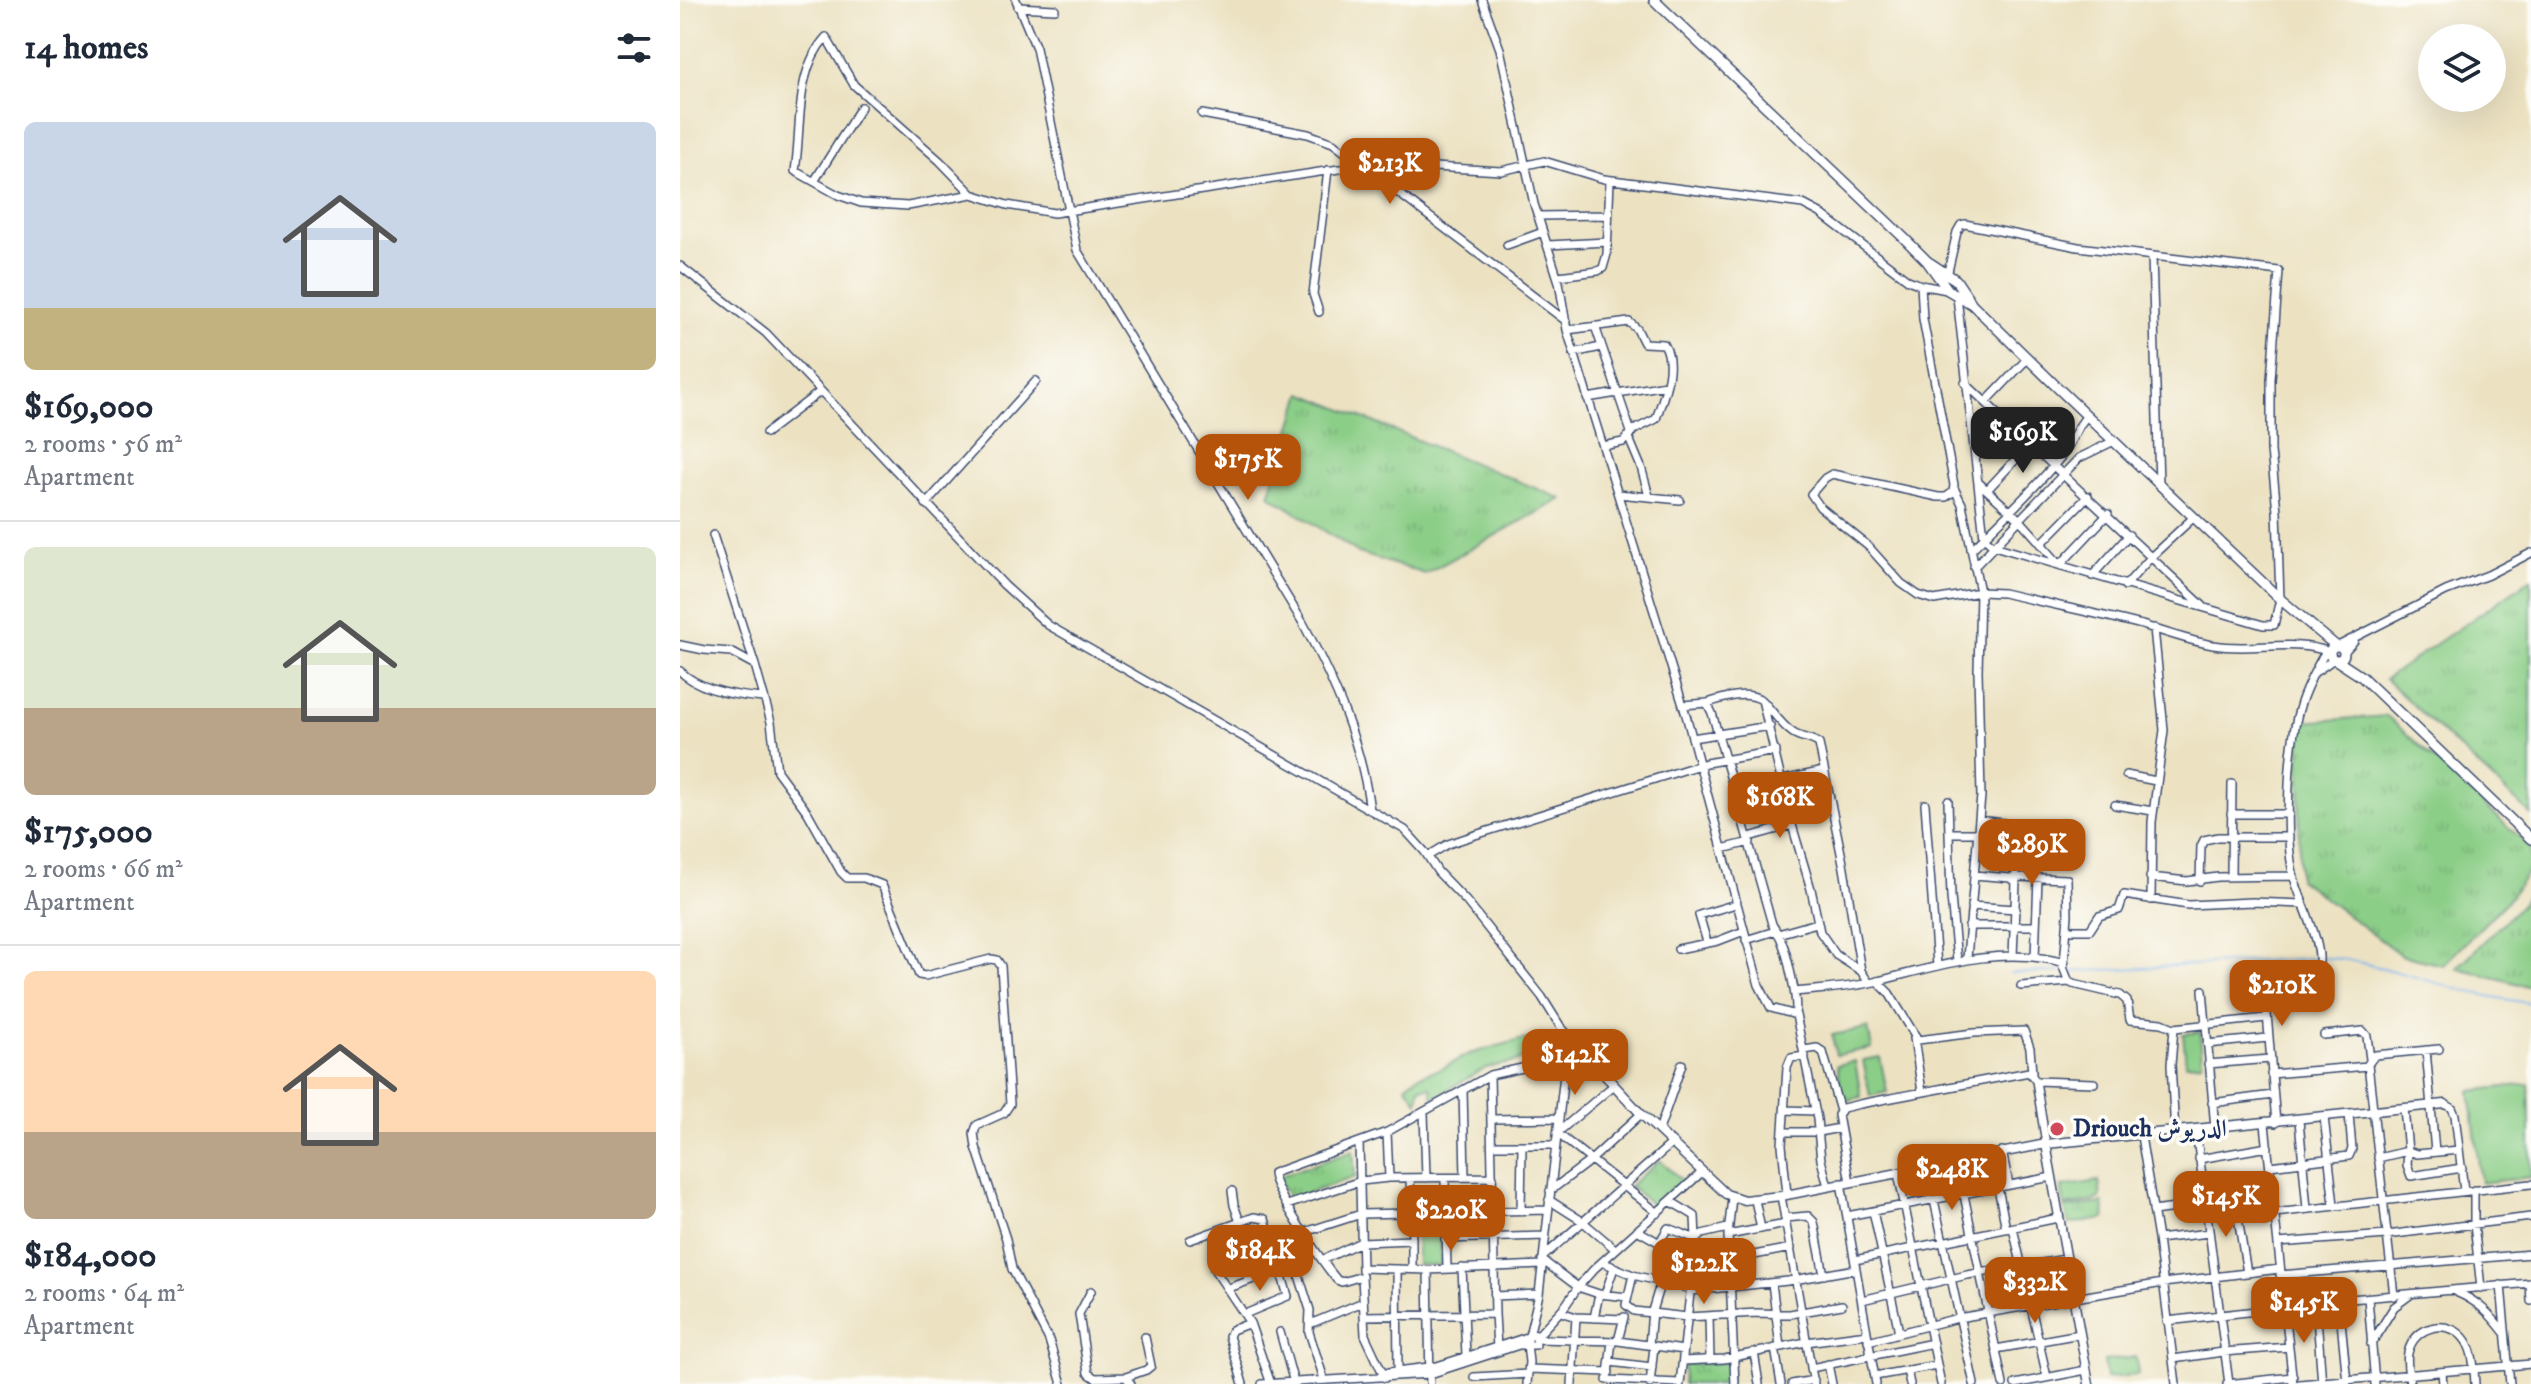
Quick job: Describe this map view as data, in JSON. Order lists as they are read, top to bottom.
{
  "places": ["Driouch الدريوش"],
  "page": {
    "heading": "14 homes",
    "list": [
      {
        "name": "$169,000",
        "note": "2 rooms · 56 m² · Apartment"
      },
      {
        "name": "$175,000",
        "note": "2 rooms · 66 m² · Apartment"
      },
      {
        "name": "$184,000",
        "note": "2 rooms · 64 m² · Apartment"
      }
    ],
    "price": [
      "$213K",
      "$169K",
      "$175K",
      "$168K",
      "$289K",
      "$210K",
      "$142K",
      "$248K",
      "$145K",
      "$220K",
      "$184K",
      "$122K",
      "$332K",
      "$145K"
    ]
  }
}
